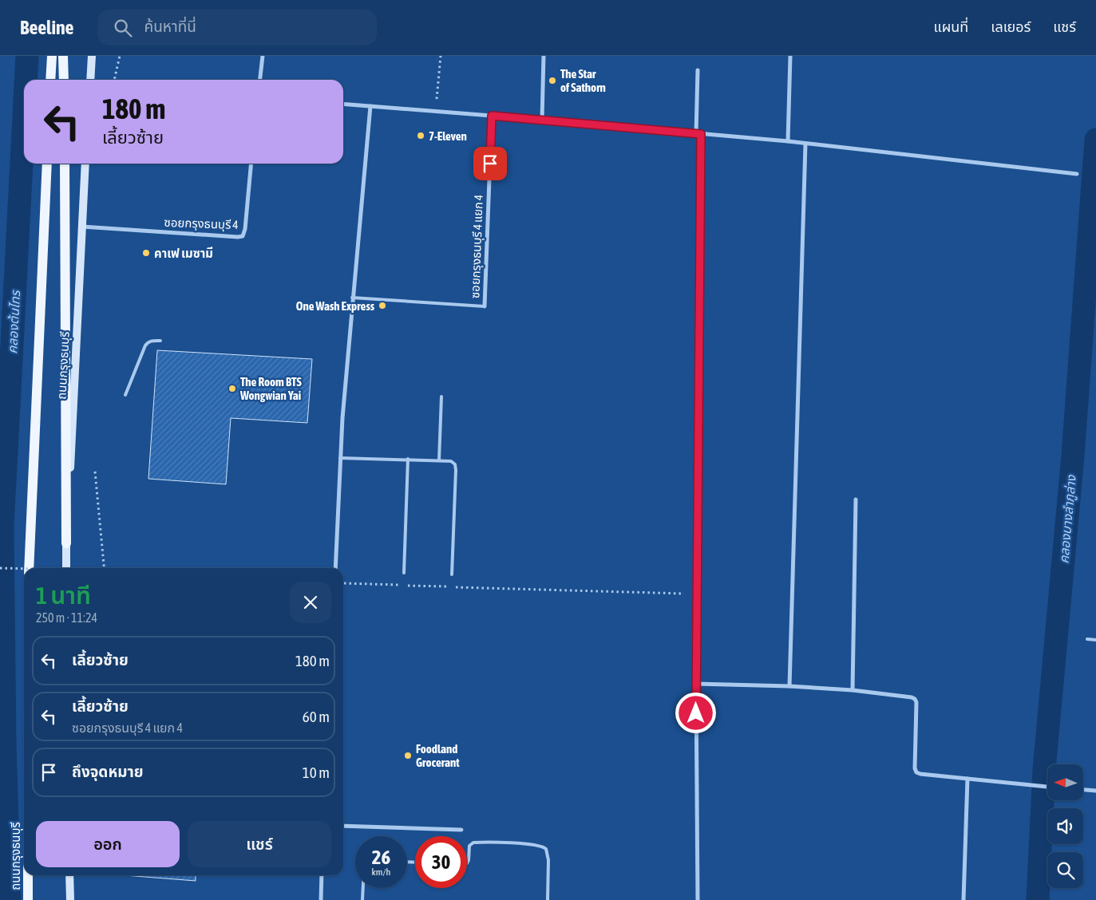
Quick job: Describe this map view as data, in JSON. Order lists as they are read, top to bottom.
{
  "streets": {
    "main road": ["ถนนกรุงธนบุรี"],
    "street": ["ซอยกรุงธนบุรี 4", "ซอยกรุงธนบุรี 4 แยก 4"]
  },
  "crossings": [
    ["ซอยกรุงธนบุรี 4", "ถนนกรุงธนบุรี"]
  ],
  "water": ["คลองต้นไทร", "คลองบางลำภูล่าง"],
  "places": [
    "The Star of Sathorn",
    "7-Eleven",
    "คาเฟ เมซามี",
    "One Wash Express",
    "The Room BTS Wongwian Yai",
    "Foodland Grocerant"
  ],
  "north": "left",
  "page": {
    "header": "Beeline",
    "search": "ค้นหาที่นี่",
    "nav": ["แผนที่", "เลเยอร์", "แชร์"],
    "turn": ["180 m", "เลี้ยวซ้าย"],
    "heading": ["1 นาที", "250 m · 11:24"],
    "list": [
      {
        "name": "เลี้ยวซ้าย",
        "value": "180 m"
      },
      {
        "name": "เลี้ยวซ้าย",
        "note": "ซอยกรุงธนบุรี 4 แยก 4",
        "value": "60 m"
      },
      {
        "name": "ถึงจุดหมาย",
        "value": "10 m"
      }
    ],
    "buttons": ["ออก", "แชร์"],
    "speed": "26 km/h",
    "limit": "30"
  }
}
